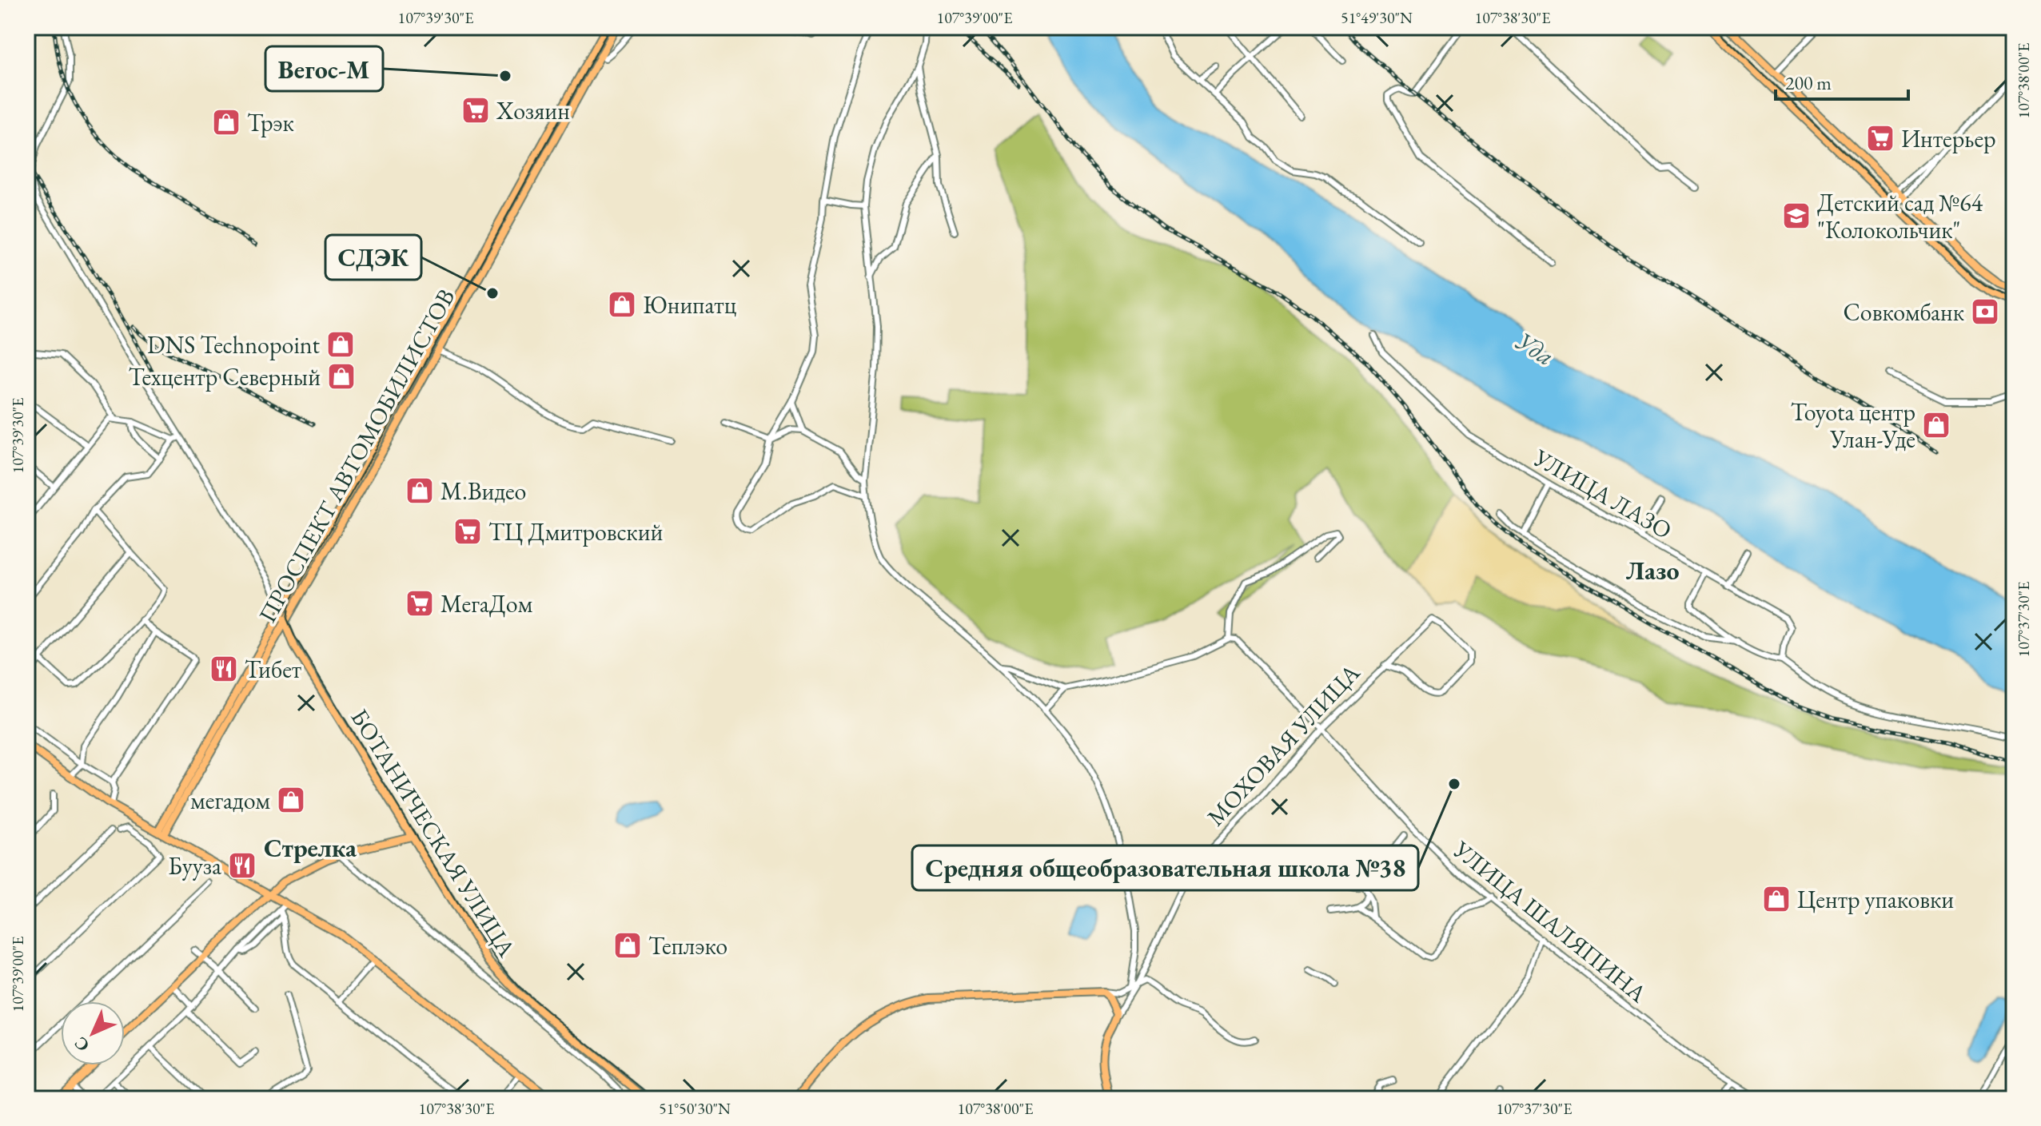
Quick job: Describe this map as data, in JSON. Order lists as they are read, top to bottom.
{
  "streets": {
    "main road": ["ПРОСПЕКТ АВТОМОБИЛИСТОВ", "БОТАНИЧЕСКАЯ УЛИЦА"],
    "street": ["УЛИЦА ЛАЗО", "МОХОВАЯ УЛИЦА", "УЛИЦА ШАЛЯПИНА"]
  },
  "crossings": [
    ["ПРОСПЕКТ АВТОМОБИЛИСТОВ", "БОТАНИЧЕСКАЯ УЛИЦА"],
    ["МОХОВАЯ УЛИЦА", "УЛИЦА ШАЛЯПИНА"]
  ],
  "districts": ["Лазо", "Стрелка"],
  "water": ["Уда"],
  "places": {
    "other": ["Вегос-М", "СДЭК", "Средняя общеобразовательная школа №38"],
    "supermarket": [
      "Хозяин",
      "Интерьер",
      "ТЦ Дмитровский",
      "МегаДом"
    ],
    "shop": [
      "Трэк",
      "Юнипатц",
      "DNS Technopoint",
      "Техцентр Северный",
      "Toyota центр Улан-Уде",
      "М.Видео",
      "мегадом",
      "Центр упаковки",
      "Теплэко"
    ],
    "school or university": ["Детский сад №64 \"Колокольчик\""],
    "bank": ["Совкомбанк"],
    "restaurant": ["Тибет", "Бууза"]
  },
  "scale_bar": "200 m",
  "north": "bottom left",
  "coordinates": [
    "107°39'30\"E",
    "107°39'00\"E",
    "51°49'30\"N",
    "107°38'30\"E",
    "107°38'00\"E",
    "107°37'30\"E",
    "51°50'30\"N"
  ]
}
